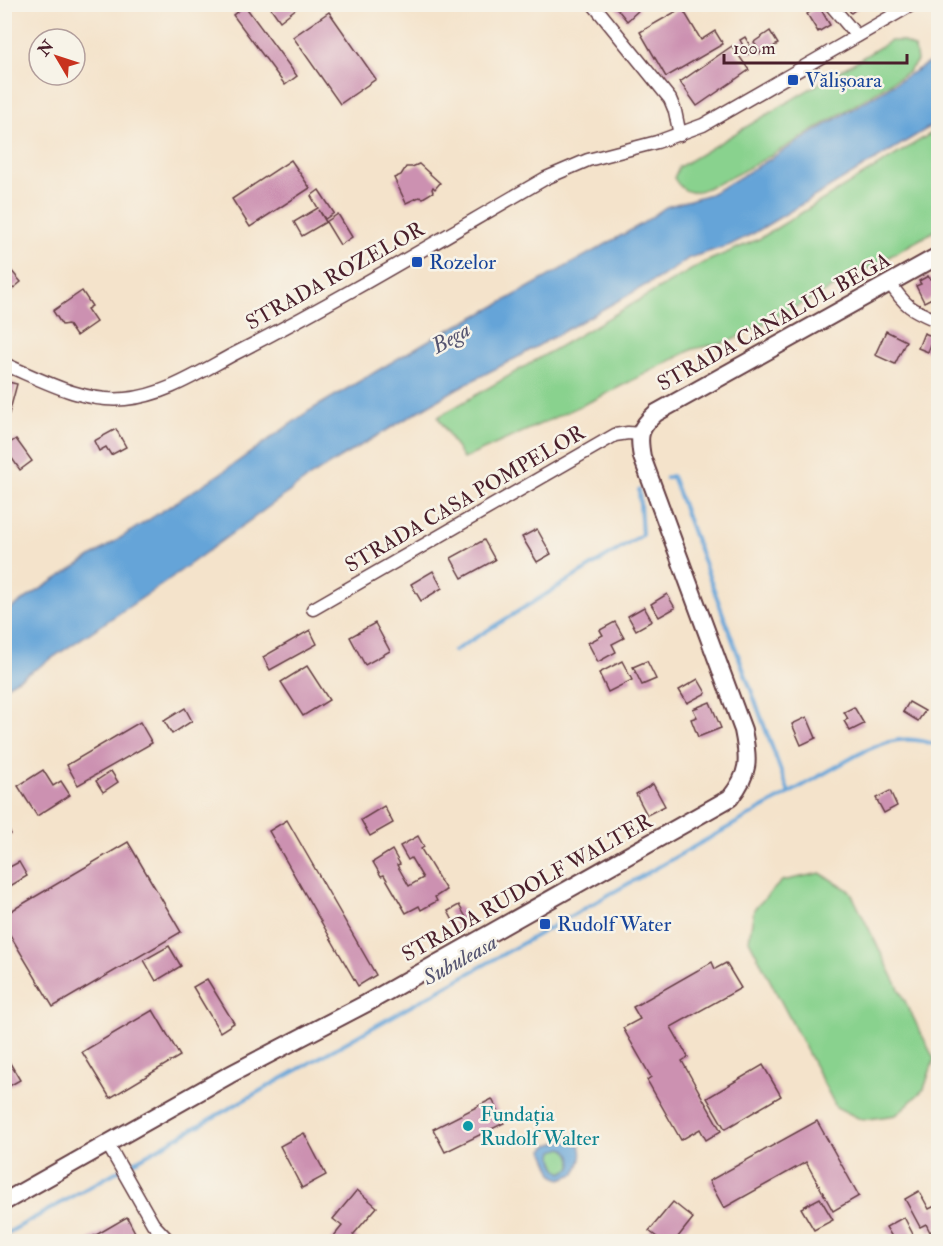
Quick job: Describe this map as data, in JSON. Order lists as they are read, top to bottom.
{
  "streets": {
    "street": [
      "STRADA ROZELOR",
      "STRADA CANALUL BEGA",
      "STRADA CASA POMPELOR",
      "STRADA RUDOLF WALTER"
    ]
  },
  "crossings": [
    ["STRADA CANALUL BEGA", "STRADA CASA POMPELOR"],
    ["STRADA CANALUL BEGA", "STRADA RUDOLF WALTER"],
    ["STRADA CASA POMPELOR", "STRADA RUDOLF WALTER"]
  ],
  "water": ["Bega", "Subuleasa"],
  "places": {
    "transit": ["Vălișoara", "Rozelor", "Rudolf Water"],
    "other": ["Fundația Rudolf Walter"]
  },
  "scale_bar": "100 m",
  "north": "top left"
}
